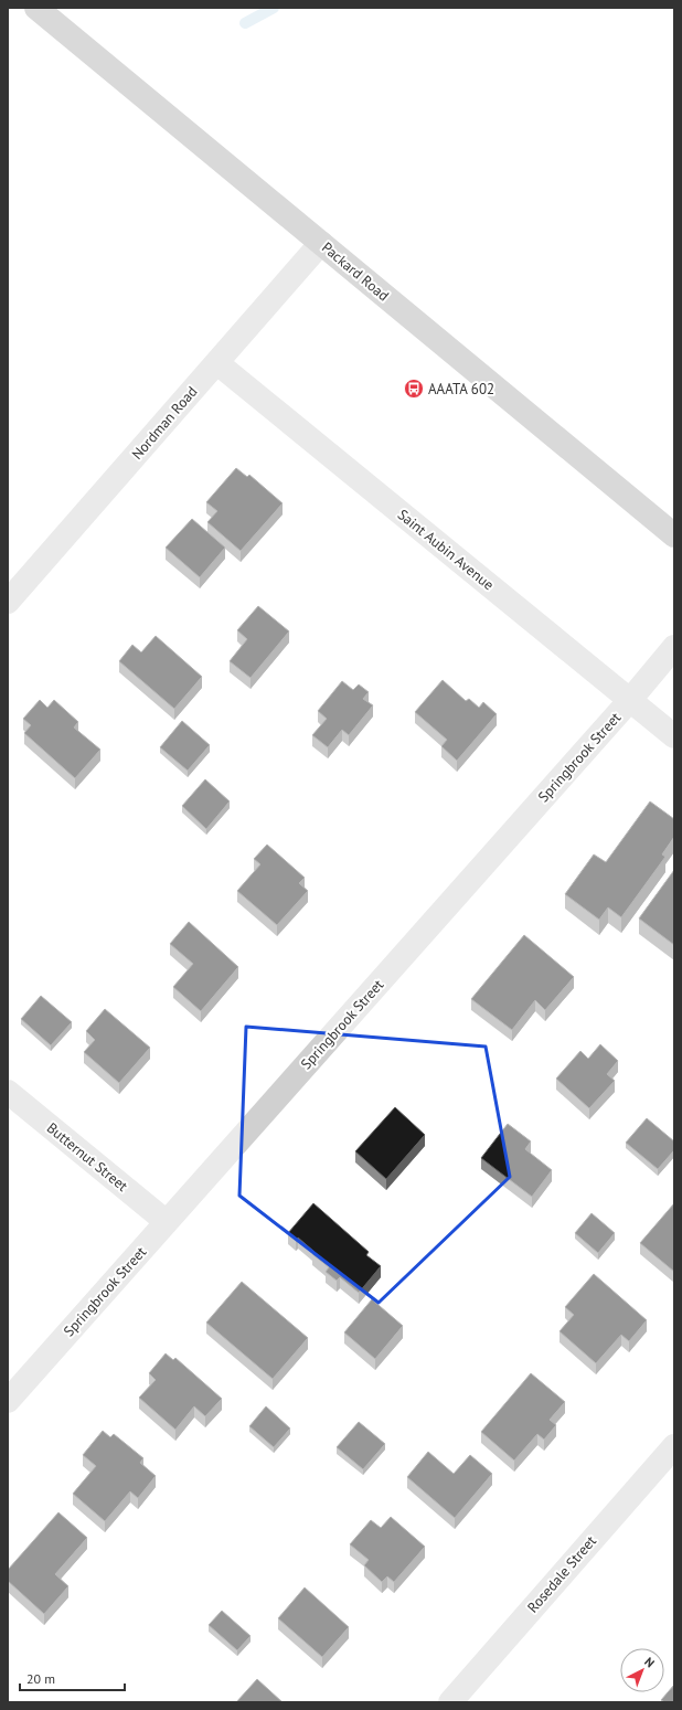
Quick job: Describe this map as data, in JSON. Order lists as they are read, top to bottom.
{
  "streets": {
    "main road": ["Packard Road"],
    "street": [
      "Nordman Road",
      "Saint Aubin Avenue",
      "Springbrook Street",
      "Butternut Street",
      "Rosedale Street"
    ]
  },
  "crossings": [
    ["Packard Road", "Nordman Road"],
    ["Nordman Road", "Saint Aubin Avenue"],
    ["Saint Aubin Avenue", "Springbrook Street"],
    ["Springbrook Street", "Butternut Street"]
  ],
  "places": {
    "bus stop": ["AAATA 602"]
  },
  "scale_bar": "20 m",
  "north": "top right"
}
